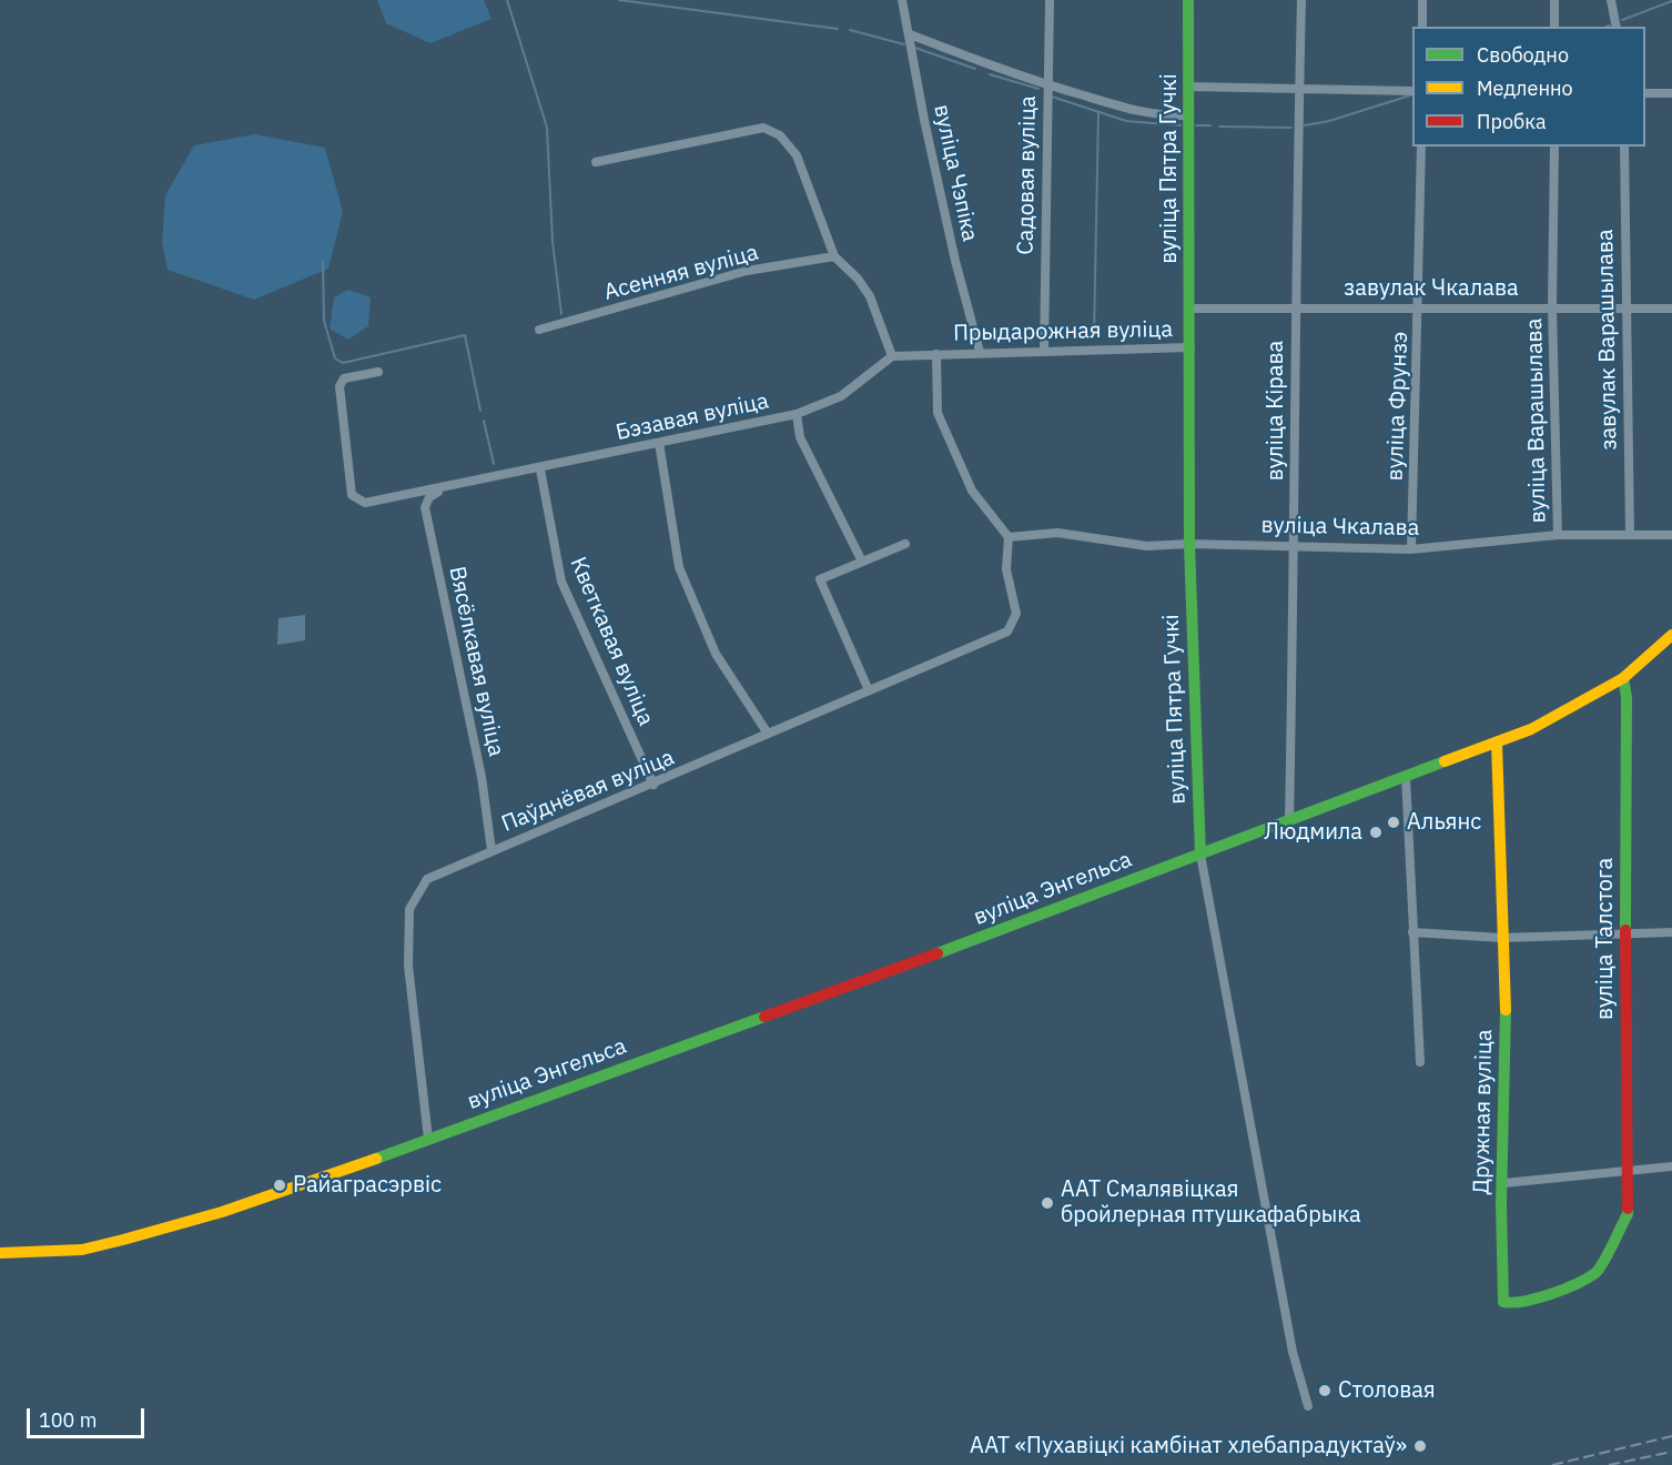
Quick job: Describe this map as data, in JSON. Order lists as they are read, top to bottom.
{
  "streets": {
    "street": [
      "вуліца Пятра Гучкі",
      "вуліца Чэпіка",
      "Садовая вуліца",
      "Асенняя вуліца",
      "завулак Чкалава",
      "Прыдарожная вуліца",
      "завулак Варашылава",
      "вуліца Фрунзэ",
      "вуліца Кірава",
      "Бэзавая вуліца",
      "вуліца Варашылава",
      "вуліца Чкалава",
      "Кветкавая вуліца",
      "Вясёлкавая вуліца",
      "Паўднёвая вуліца",
      "вуліца Энгельса",
      "вуліца Талстога",
      "Дружная вуліца"
    ]
  },
  "crossings": [
    ["вуліца Пятра Гучкі", "завулак Чкалава"],
    ["вуліца Пятра Гучкі", "Прыдарожная вуліца"],
    ["вуліца Пятра Гучкі", "вуліца Чкалава"],
    ["вуліца Пятра Гучкі", "вуліца Энгельса"],
    ["вуліца Чэпіка", "Прыдарожная вуліца"],
    ["Садовая вуліца", "Прыдарожная вуліца"],
    ["завулак Чкалава", "завулак Варашылава"],
    ["завулак Чкалава", "вуліца Фрунзэ"],
    ["завулак Чкалава", "вуліца Кірава"],
    ["завулак Чкалава", "вуліца Варашылава"],
    ["завулак Варашылава", "вуліца Чкалава"],
    ["вуліца Фрунзэ", "вуліца Чкалава"],
    ["вуліца Кірава", "вуліца Чкалава"],
    ["вуліца Кірава", "вуліца Энгельса"],
    ["Бэзавая вуліца", "Кветкавая вуліца"],
    ["Бэзавая вуліца", "Вясёлкавая вуліца"],
    ["вуліца Варашылава", "вуліца Чкалава"],
    ["вуліца Чкалава", "Паўднёвая вуліца"],
    ["Кветкавая вуліца", "Паўднёвая вуліца"],
    ["Вясёлкавая вуліца", "Паўднёвая вуліца"],
    ["Паўднёвая вуліца", "вуліца Энгельса"],
    ["вуліца Энгельса", "вуліца Талстога"],
    ["вуліца Энгельса", "Дружная вуліца"],
    ["вуліца Талстога", "Дружная вуліца"]
  ],
  "places": [
    "Альянс",
    "Людмила",
    "Райаграсэрвіс",
    "ААТ Смалявіцкая бройлерная птушкафабрыка",
    "Столовая",
    "ААТ «Пухавіцкі камбінат хлебапрадуктаў»"
  ],
  "legend": ["Свободно", "Медленно", "Пробка"],
  "scale_bar": "100 m"
}
